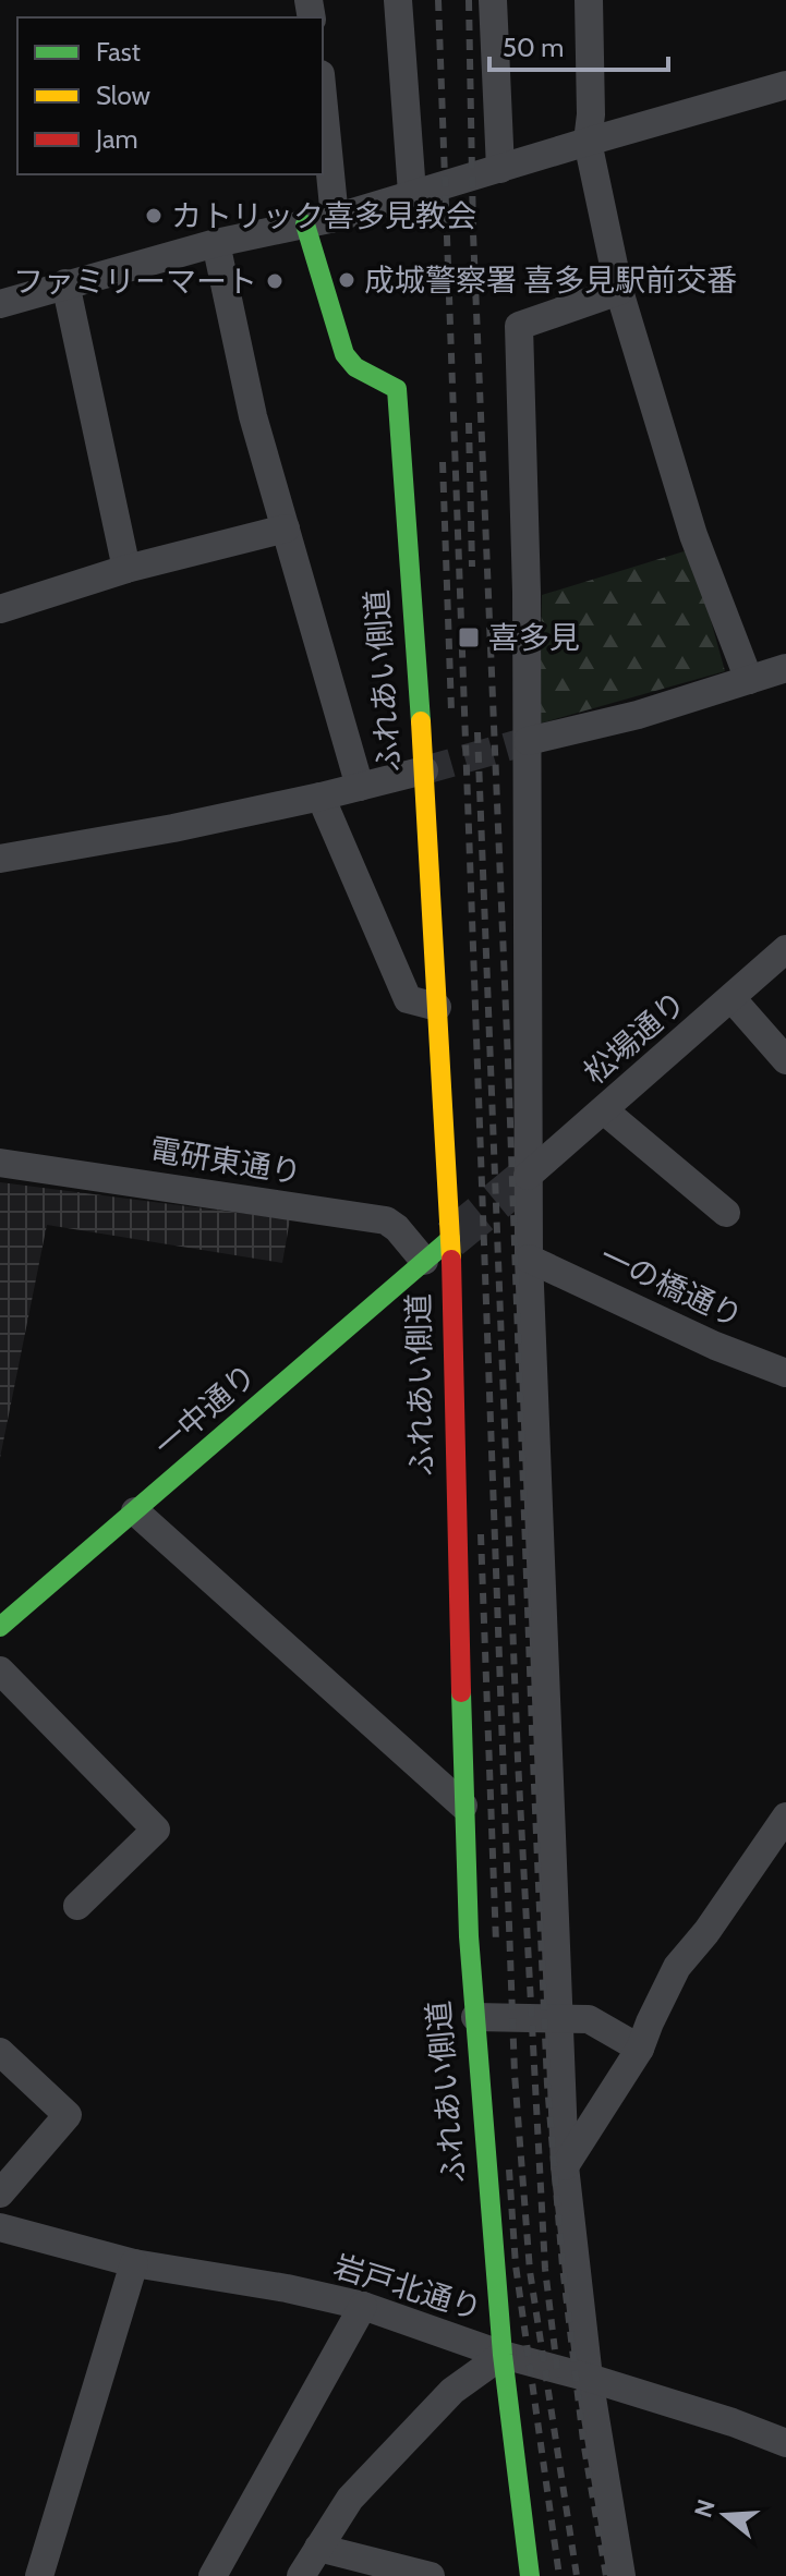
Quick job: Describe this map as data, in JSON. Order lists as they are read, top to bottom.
{
  "streets": {
    "street": [
      "ふれあい側道",
      "松場通り",
      "電研東通り",
      "一の橋通り",
      "一中通り",
      "岩戸北通り"
    ]
  },
  "crossings": [
    ["ふれあい側道", "一中通り"],
    ["ふれあい側道", "岩戸北通り"],
    ["電研東通り", "一中通り"]
  ],
  "places": {
    "other": ["カトリック喜多見教会", "成城警察署 喜多見駅前交番", "ファミリーマート"],
    "transit": ["喜多見"]
  },
  "legend": ["Fast", "Slow", "Jam"],
  "scale_bar": "50 m",
  "north": "left"
}
